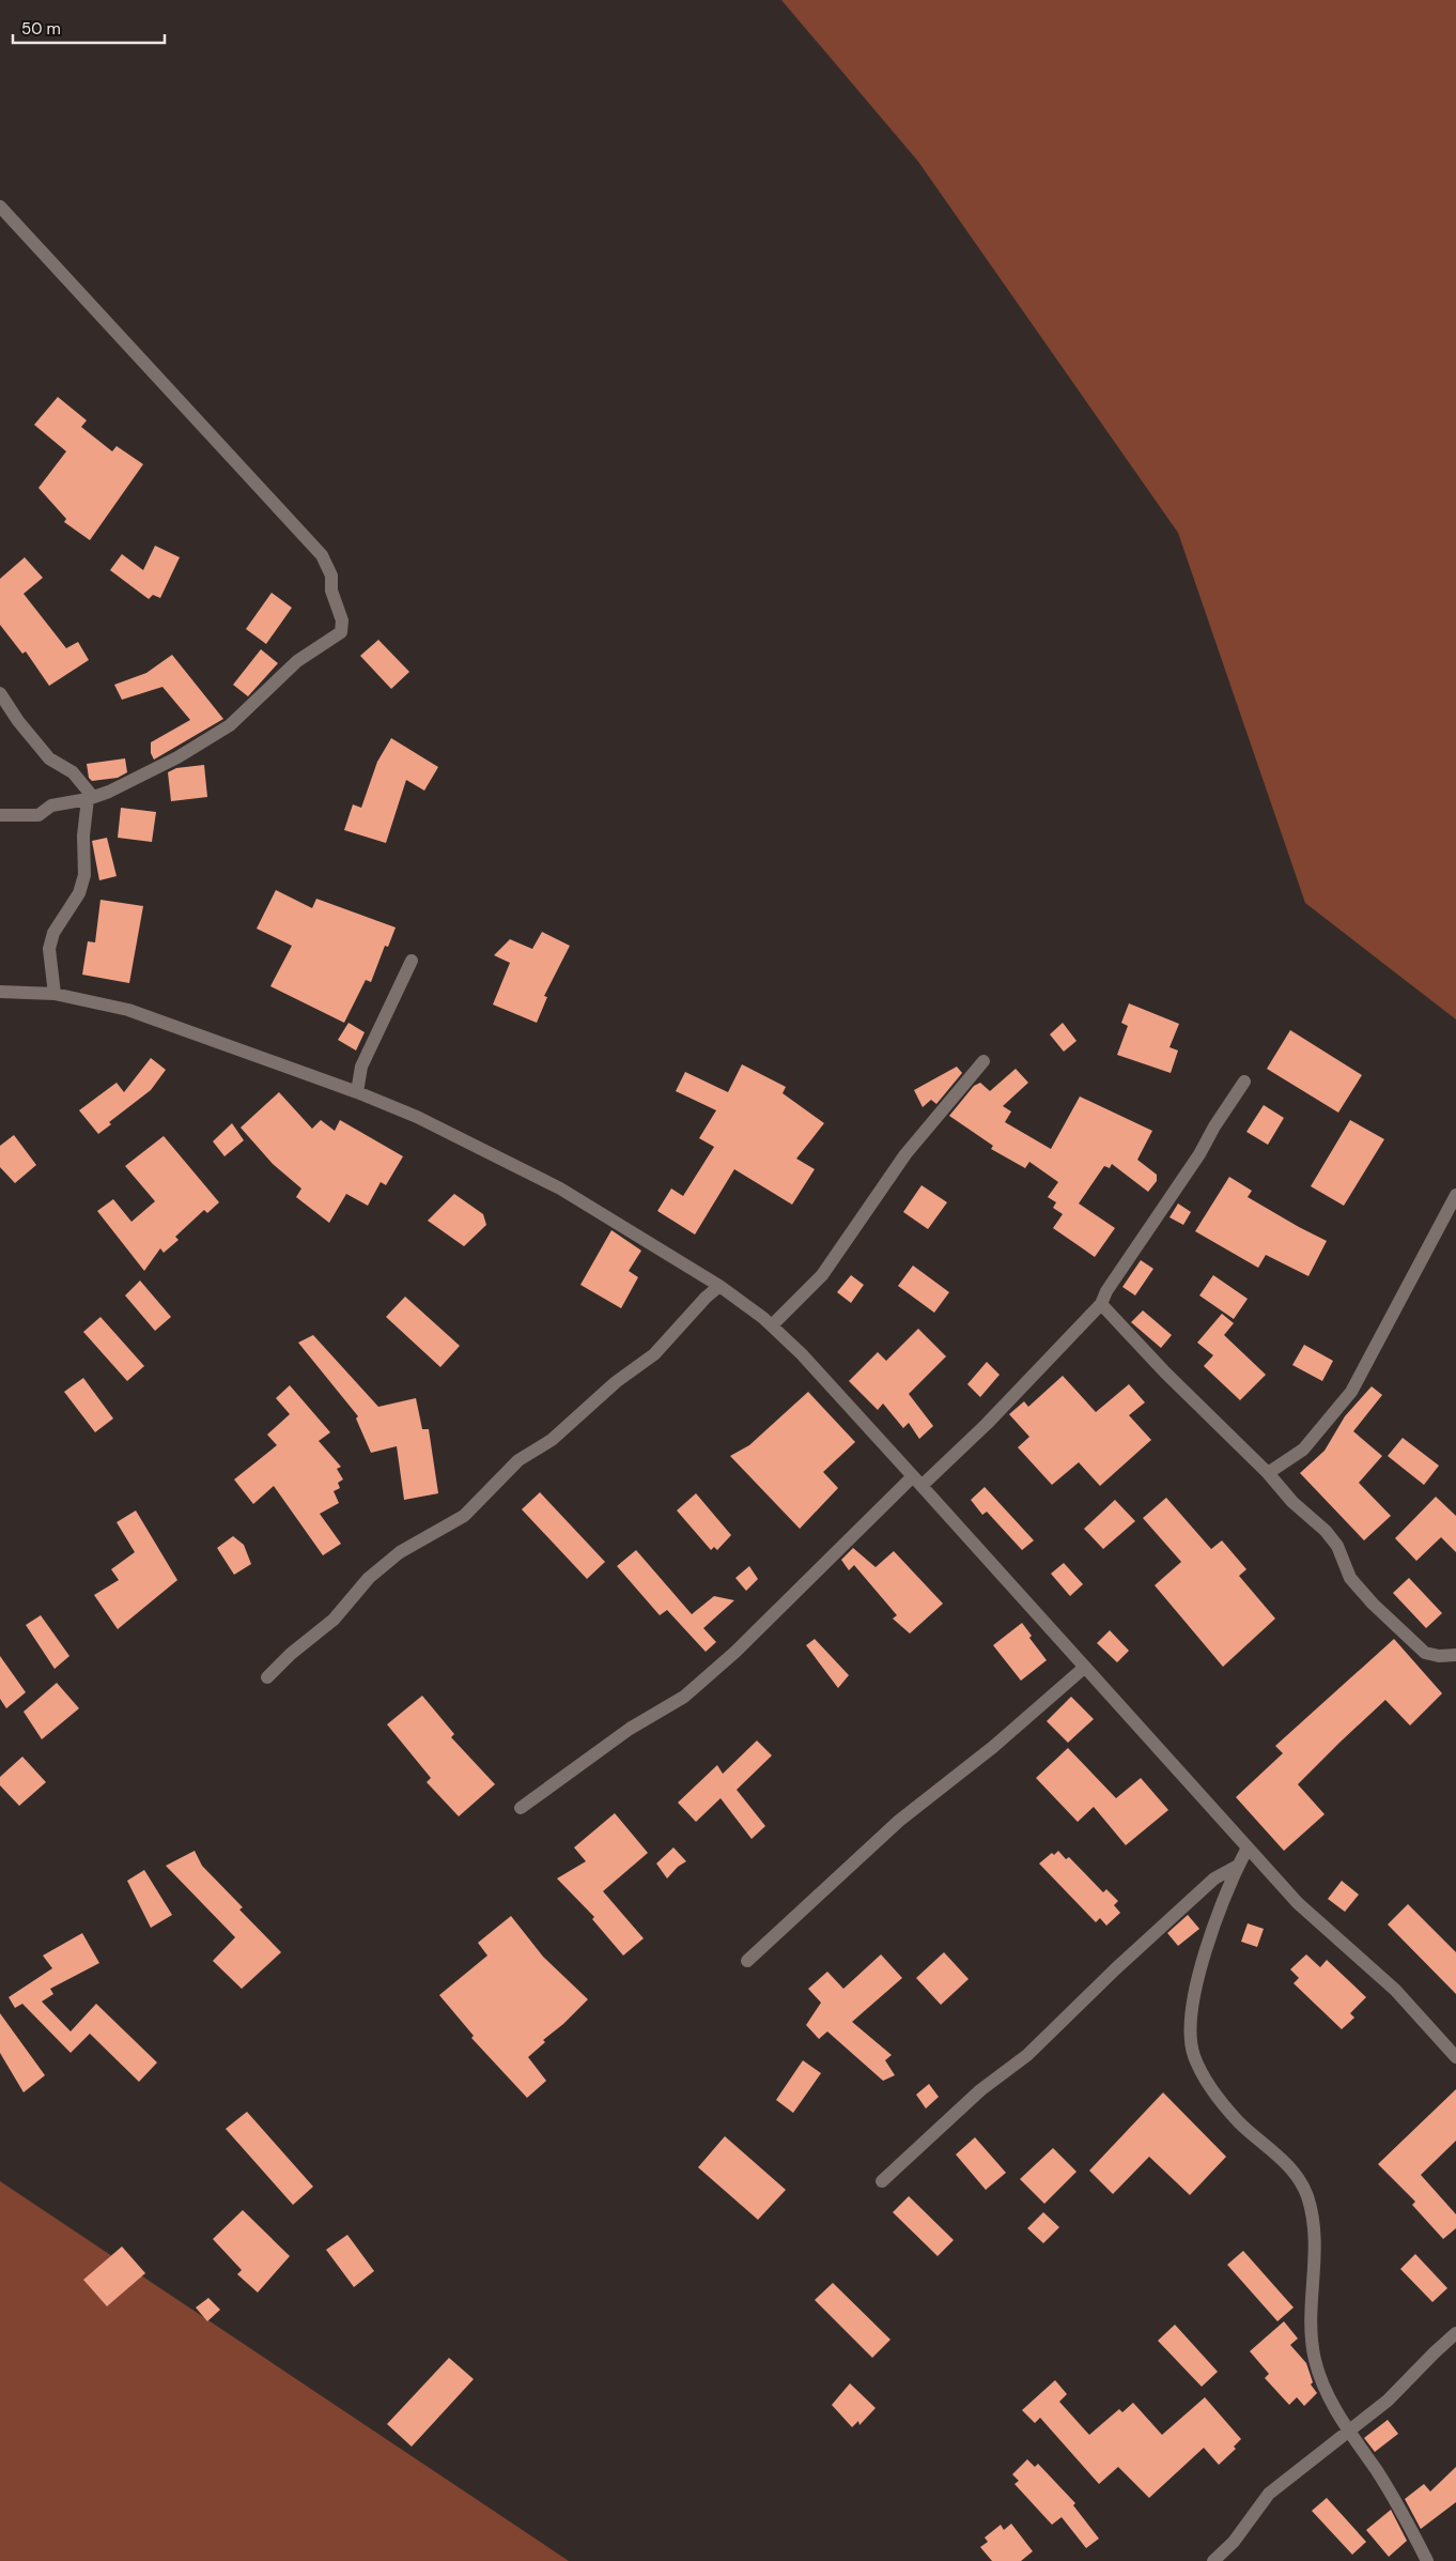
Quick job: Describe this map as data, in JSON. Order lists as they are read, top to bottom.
{
  "scale_bar": "50 m"
}
